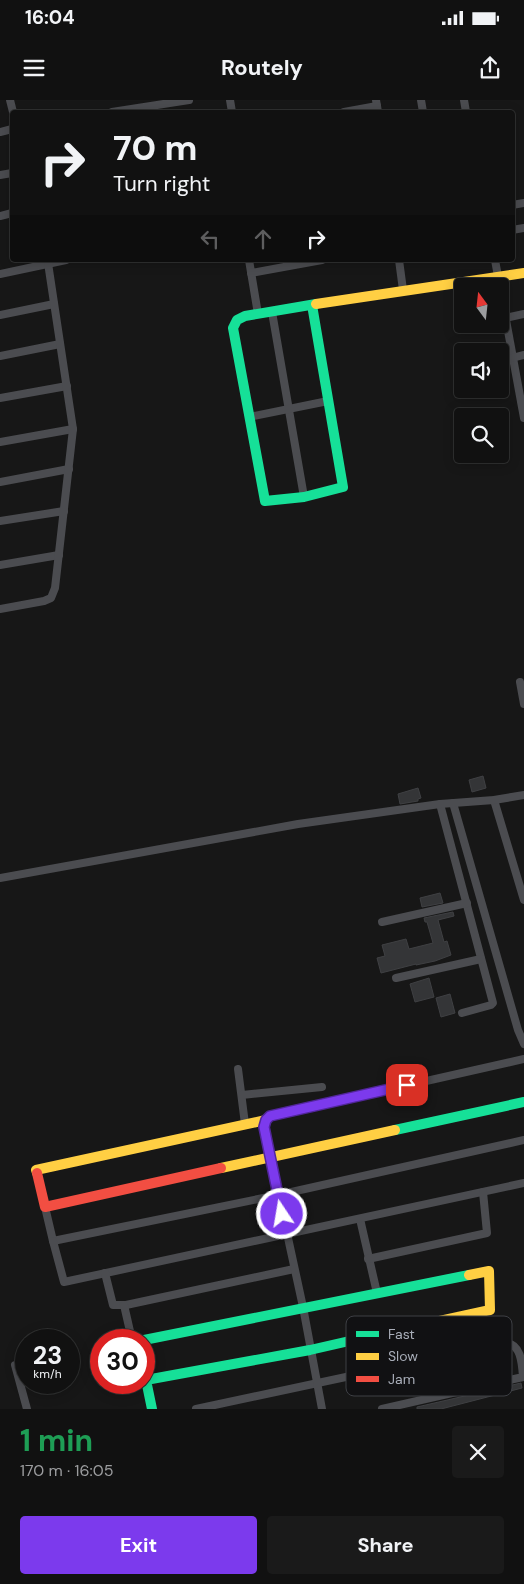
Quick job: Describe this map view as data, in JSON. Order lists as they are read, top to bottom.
{
  "legend": ["Fast", "Slow", "Jam"],
  "north": "top",
  "page": {
    "status": "16:04",
    "header": "Routely",
    "turn": ["70 m", "Turn right"],
    "speed": "23 km/h",
    "limit": "30",
    "heading": ["1 min", "170 m · 16:05"],
    "buttons": ["Exit", "Share"]
  }
}
